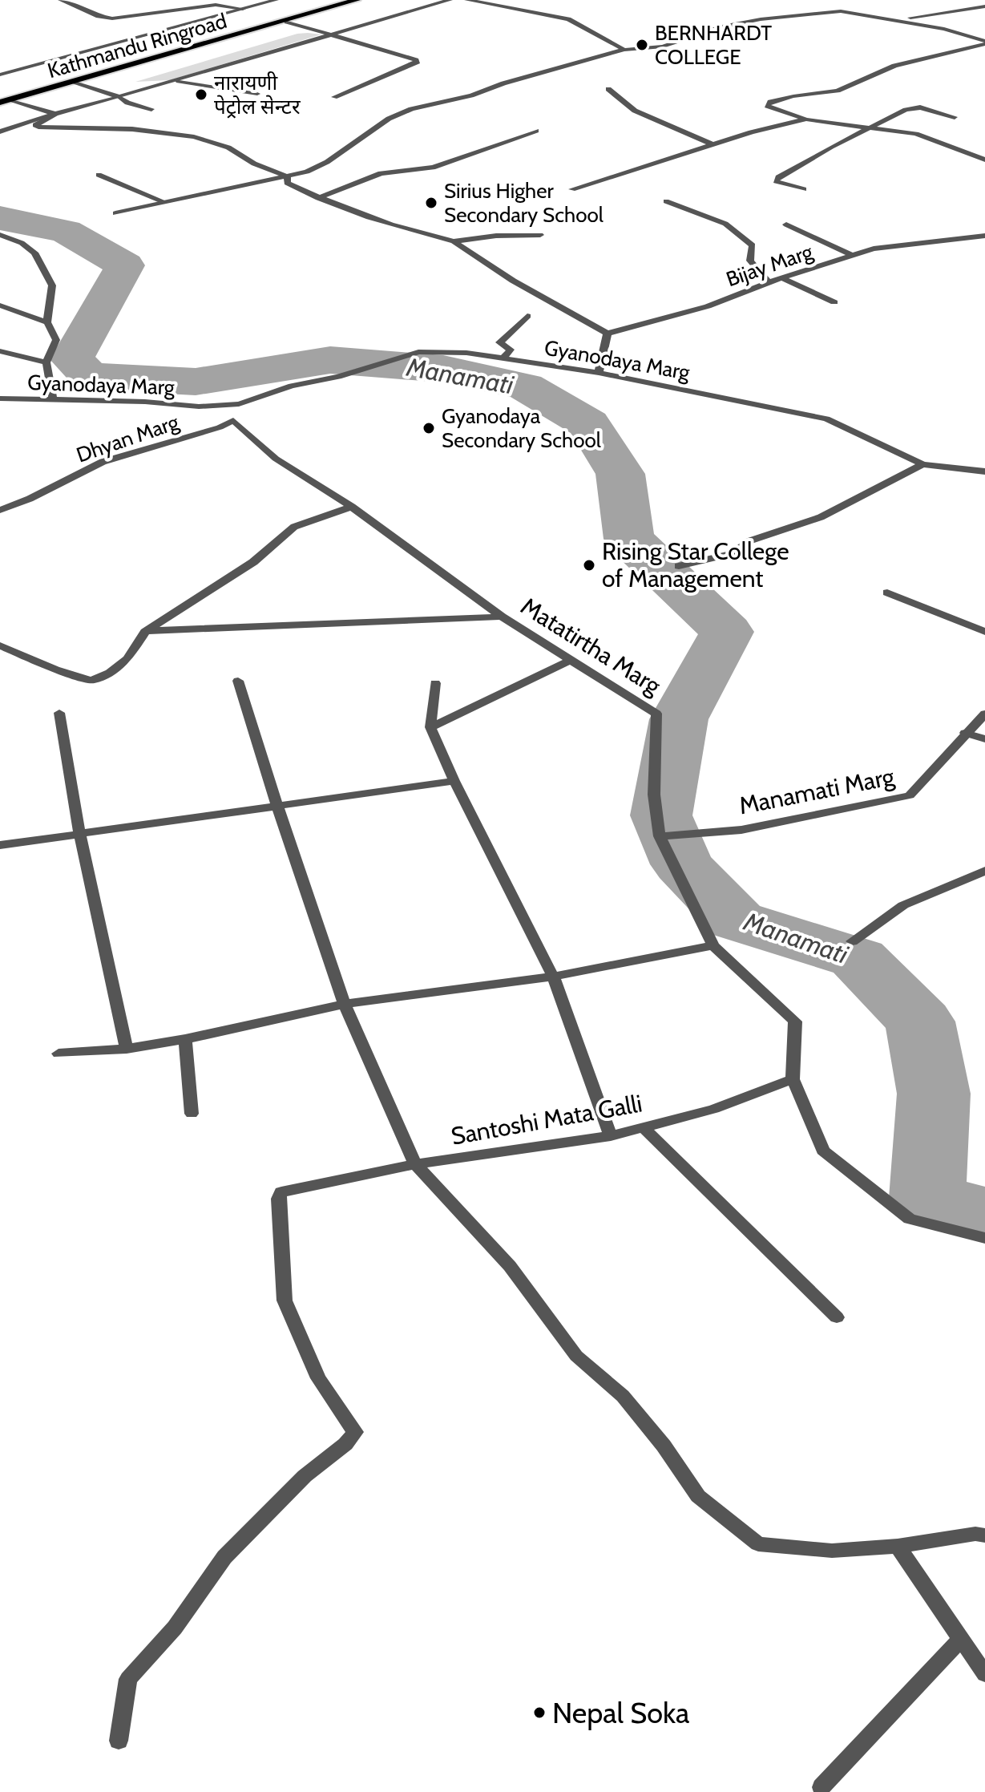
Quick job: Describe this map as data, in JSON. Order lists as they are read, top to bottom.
{
  "streets": {
    "highway": ["Kathmandu Ringroad"],
    "street": [
      "Bijay Marg",
      "Gyanodaya Marg",
      "Dhyan Marg",
      "Matatirtha Marg",
      "Manamati Marg",
      "Santoshi Mata Galli"
    ]
  },
  "crossings": [
    ["Dhyan Marg", "Matatirtha Marg"],
    ["Matatirtha Marg", "Manamati Marg"],
    ["Matatirtha Marg", "Santoshi Mata Galli"]
  ],
  "water": ["Manamati"],
  "places": [
    "BERNHARDT COLLEGE",
    "नारायणी पेट्रोल सेन्टर",
    "Sirius Higher Secondary School",
    "Gyanodaya Secondary School",
    "Rising Star College of Management",
    "Nepal Soka"
  ]
}
